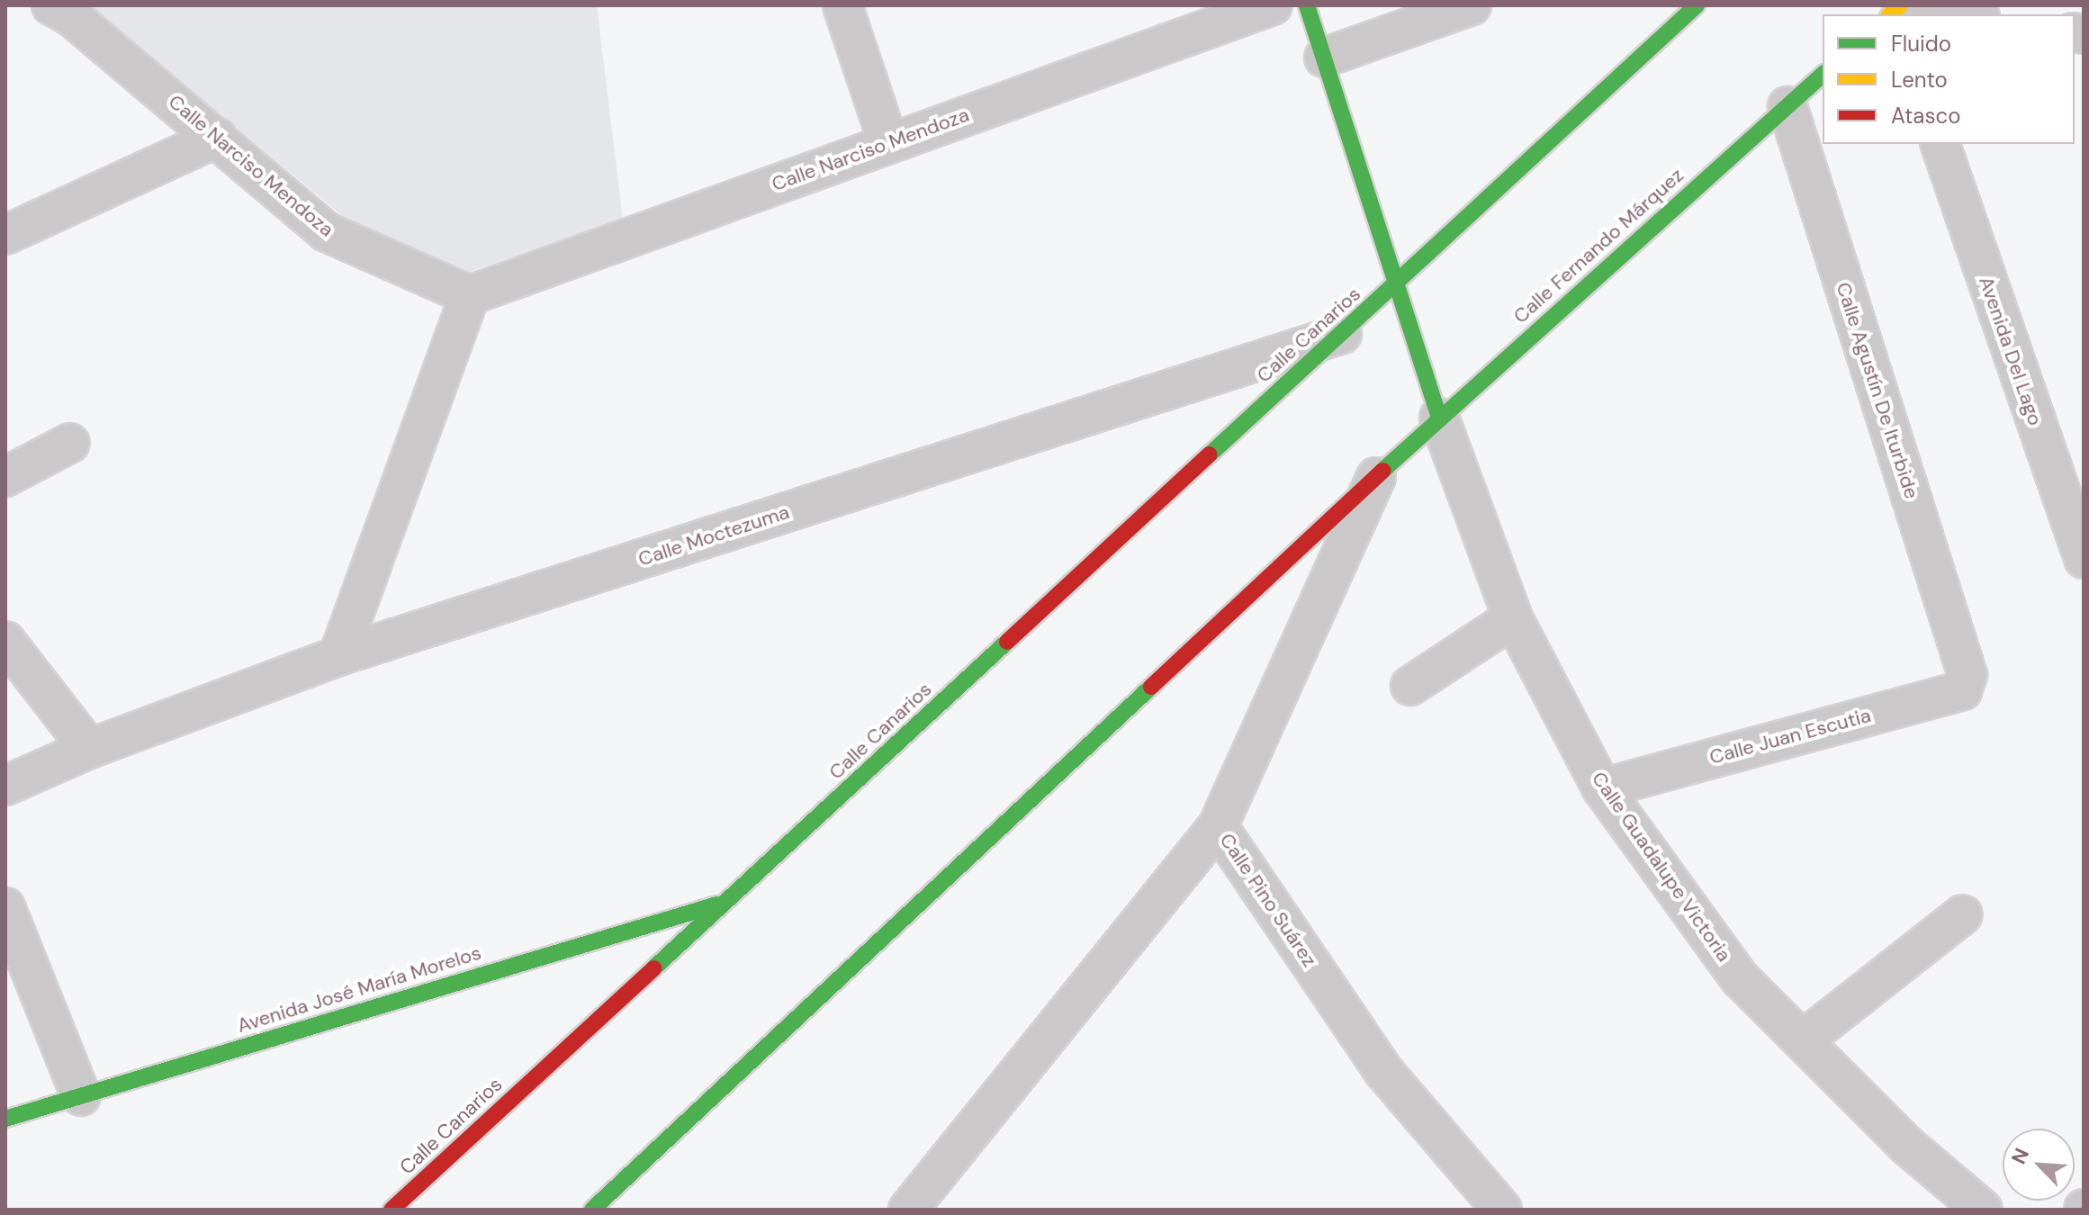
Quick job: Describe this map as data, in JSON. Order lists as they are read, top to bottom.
{
  "streets": {
    "main road": [
      "Calle Fernando Márquez",
      "Calle Canarios",
      "Calle Guadalupe Victoria",
      "Avenida José María Morelos"
    ],
    "street": [
      "Calle Narciso Mendoza",
      "Avenida Del Lago",
      "Calle Agustín De Iturbide",
      "Calle Moctezuma",
      "Calle Juan Escutia",
      "Calle Pino Suárez"
    ]
  },
  "crossings": [
    ["Calle Fernando Márquez", "Calle Agustín De Iturbide"],
    ["Calle Fernando Márquez", "Calle Guadalupe Victoria"],
    ["Calle Canarios", "Calle Moctezuma"],
    ["Calle Canarios", "Calle Guadalupe Victoria"],
    ["Calle Canarios", "Avenida José María Morelos"],
    ["Calle Agustín De Iturbide", "Calle Juan Escutia"],
    ["Calle Juan Escutia", "Calle Guadalupe Victoria"]
  ],
  "legend": ["Fluido", "Lento", "Atasco"],
  "north": "top left"
}
